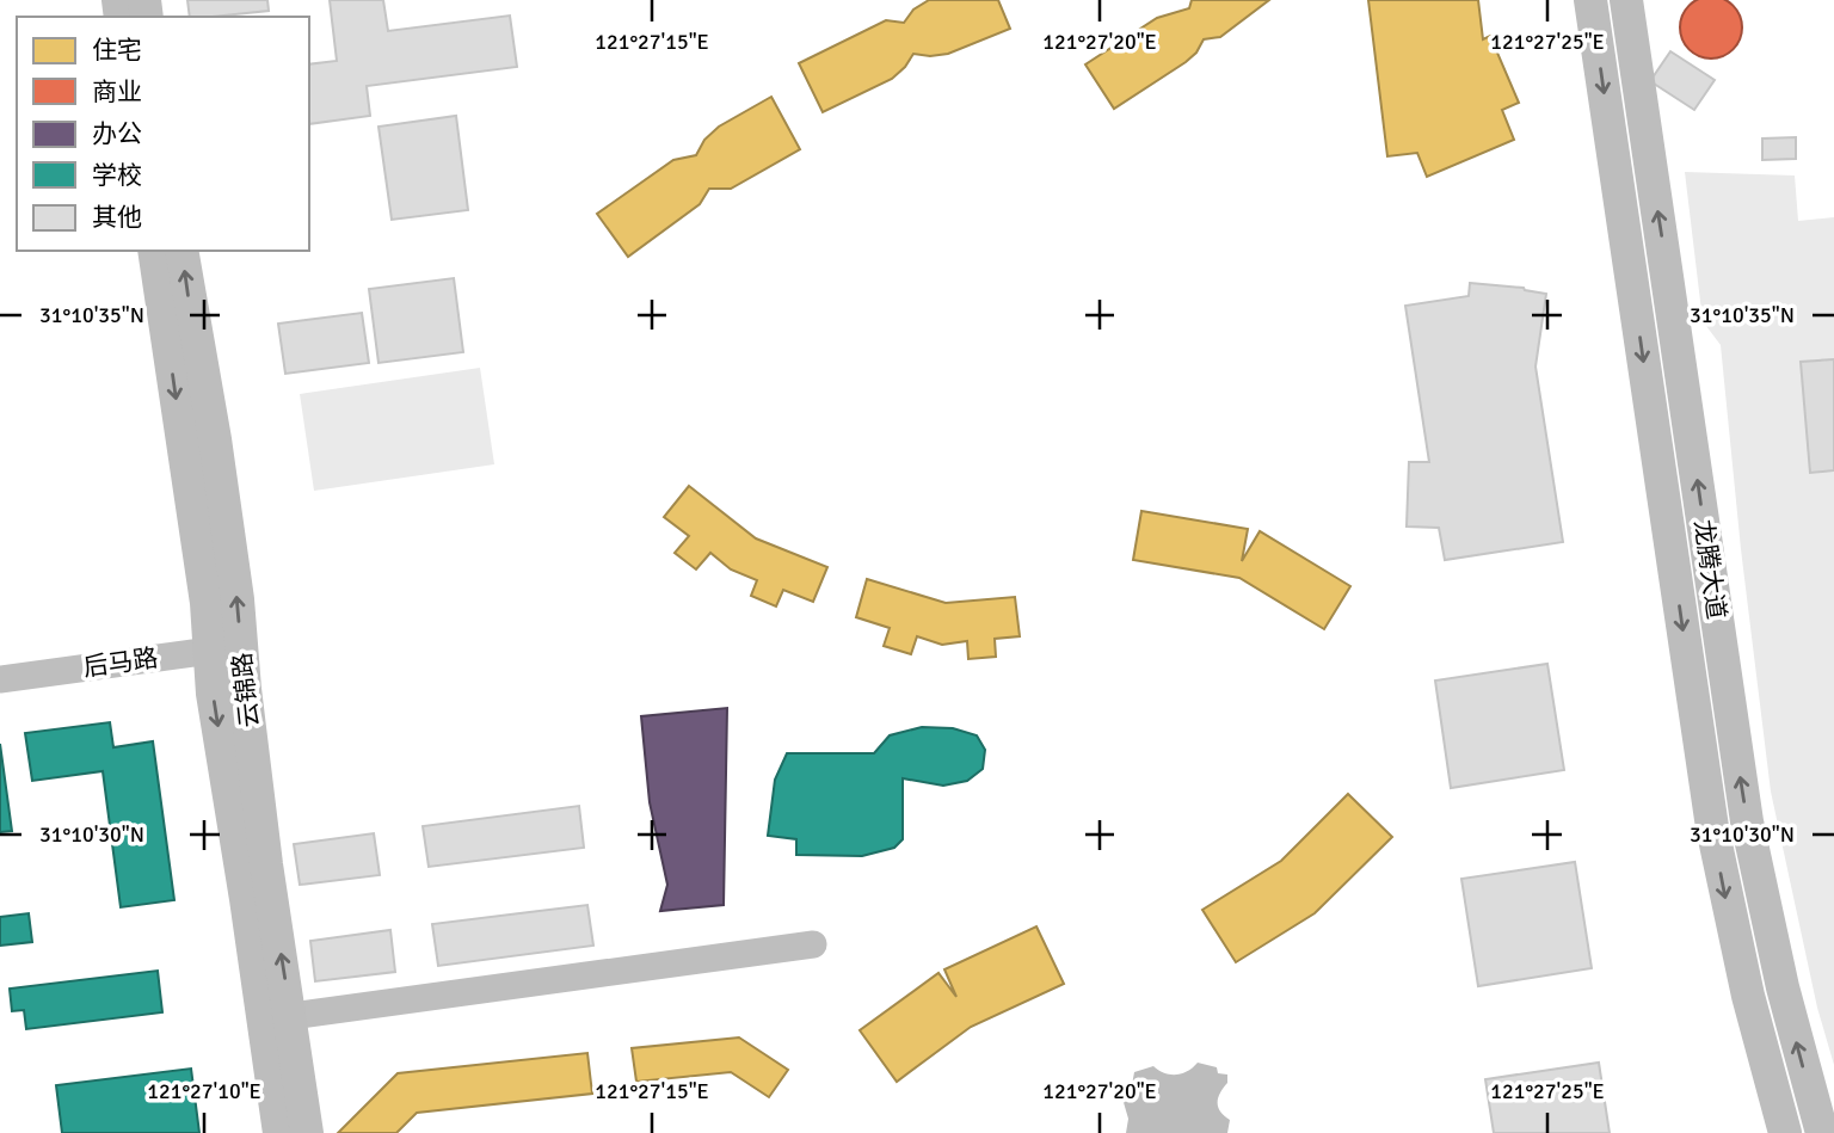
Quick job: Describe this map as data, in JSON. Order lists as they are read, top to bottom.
{
  "streets": {
    "main road": ["龙腾大道", "云锦路"],
    "street": ["后马路"]
  },
  "crossings": [
    ["后马路", "云锦路"]
  ],
  "legend": [
    "住宅",
    "商业",
    "办公",
    "学校",
    "其他"
  ],
  "coordinates": [
    "121°27'15\"E",
    "121°27'20\"E",
    "121°27'25\"E",
    "31°10'35\"N",
    "31°10'30\"N",
    "121°27'10\"E"
  ]
}
